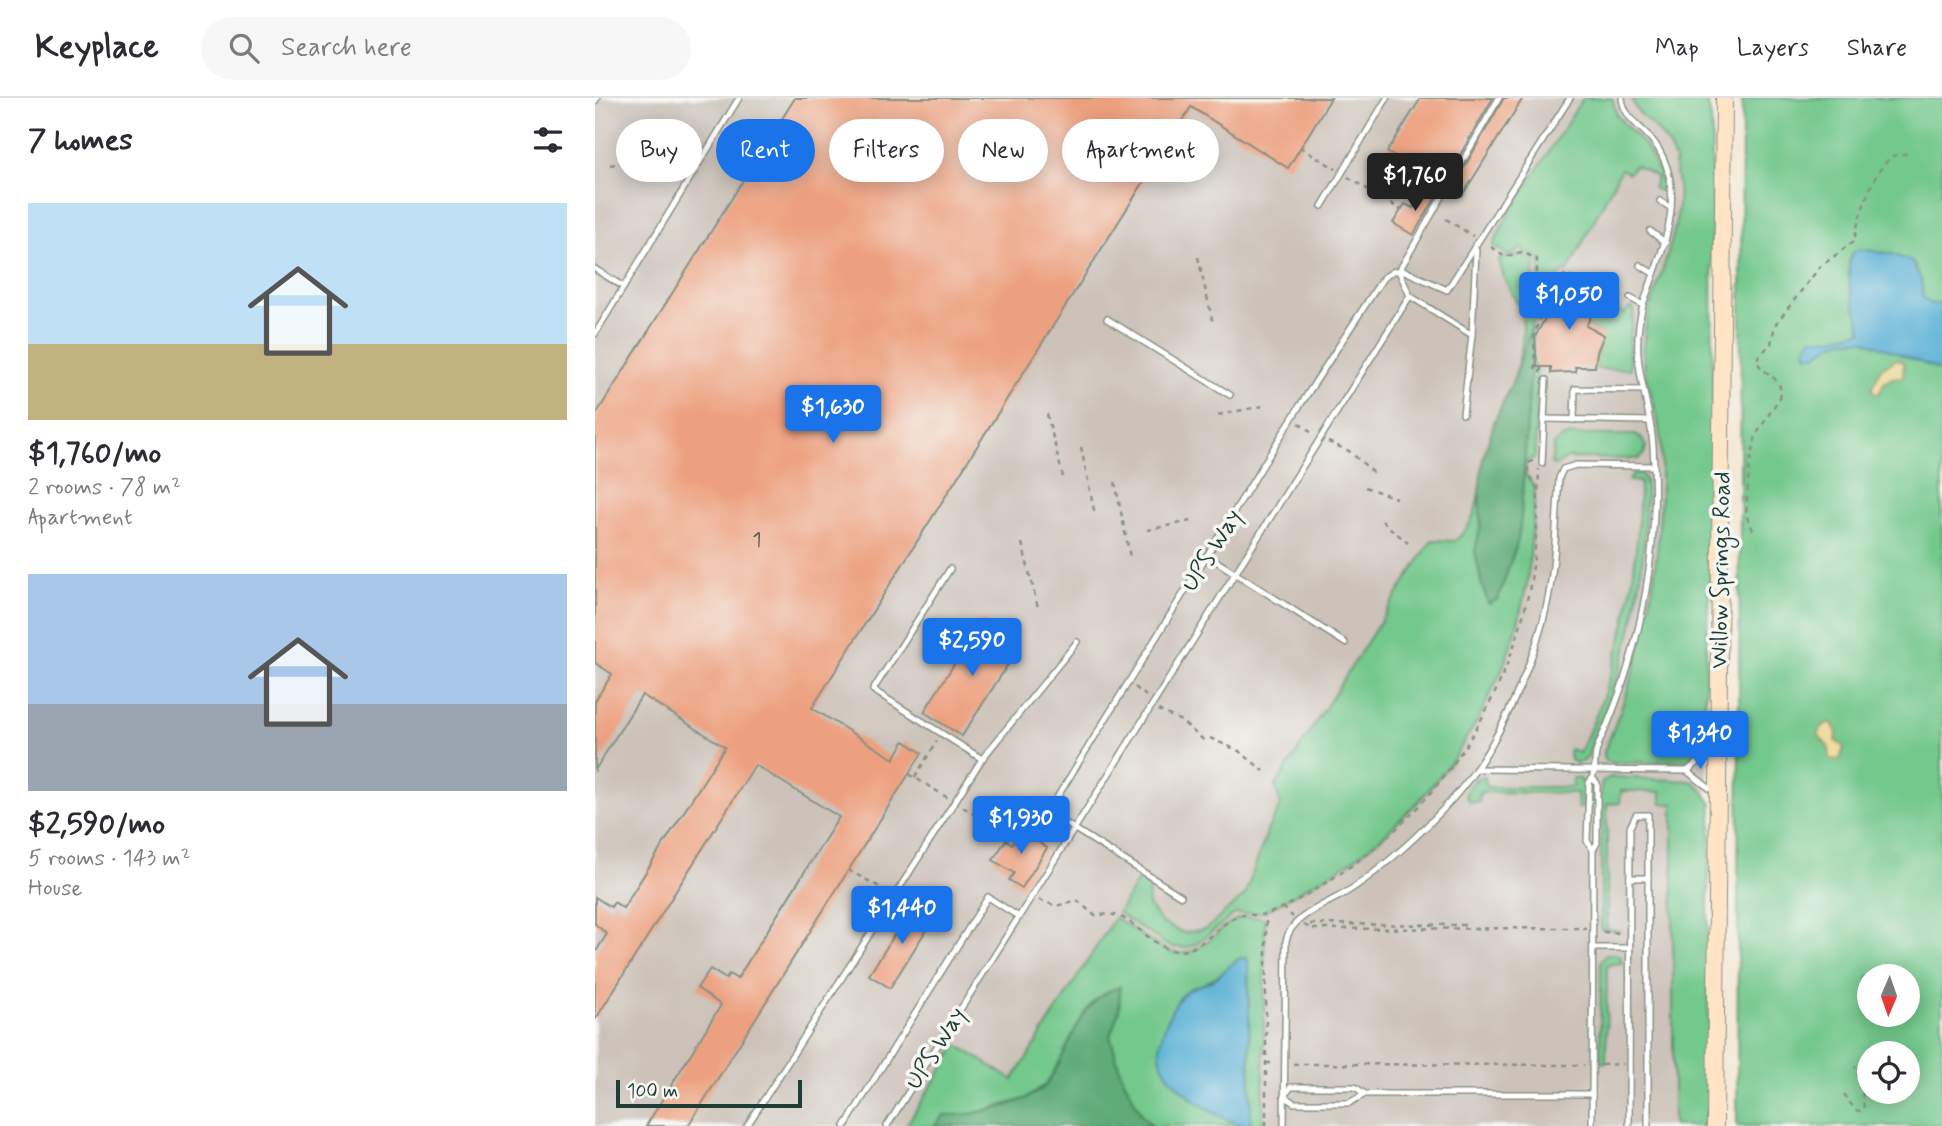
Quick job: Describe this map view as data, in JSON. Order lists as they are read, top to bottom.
{
  "streets": {
    "main road": ["Willow Springs Road"],
    "lane": ["UPS Way"]
  },
  "house_numbers": ["1"],
  "scale_bar": "100 m",
  "north": "bottom",
  "page": {
    "header": "Keyplace",
    "search": "Search here",
    "nav": ["Map", "Layers", "Share"],
    "heading": "7 homes",
    "chip": [
      "Buy",
      "Rent",
      "Filters",
      "New",
      "Apartment"
    ],
    "price": [
      "$1,760",
      "$1,050",
      "$1,630",
      "$2,590",
      "$1,340",
      "$1,930",
      "$1,440"
    ],
    "list": [
      {
        "name": "$1,760/mo",
        "note": "2 rooms · 78 m² · Apartment"
      },
      {
        "name": "$2,590/mo",
        "note": "5 rooms · 143 m² · House"
      }
    ],
    "scale": "100 m"
  }
}
